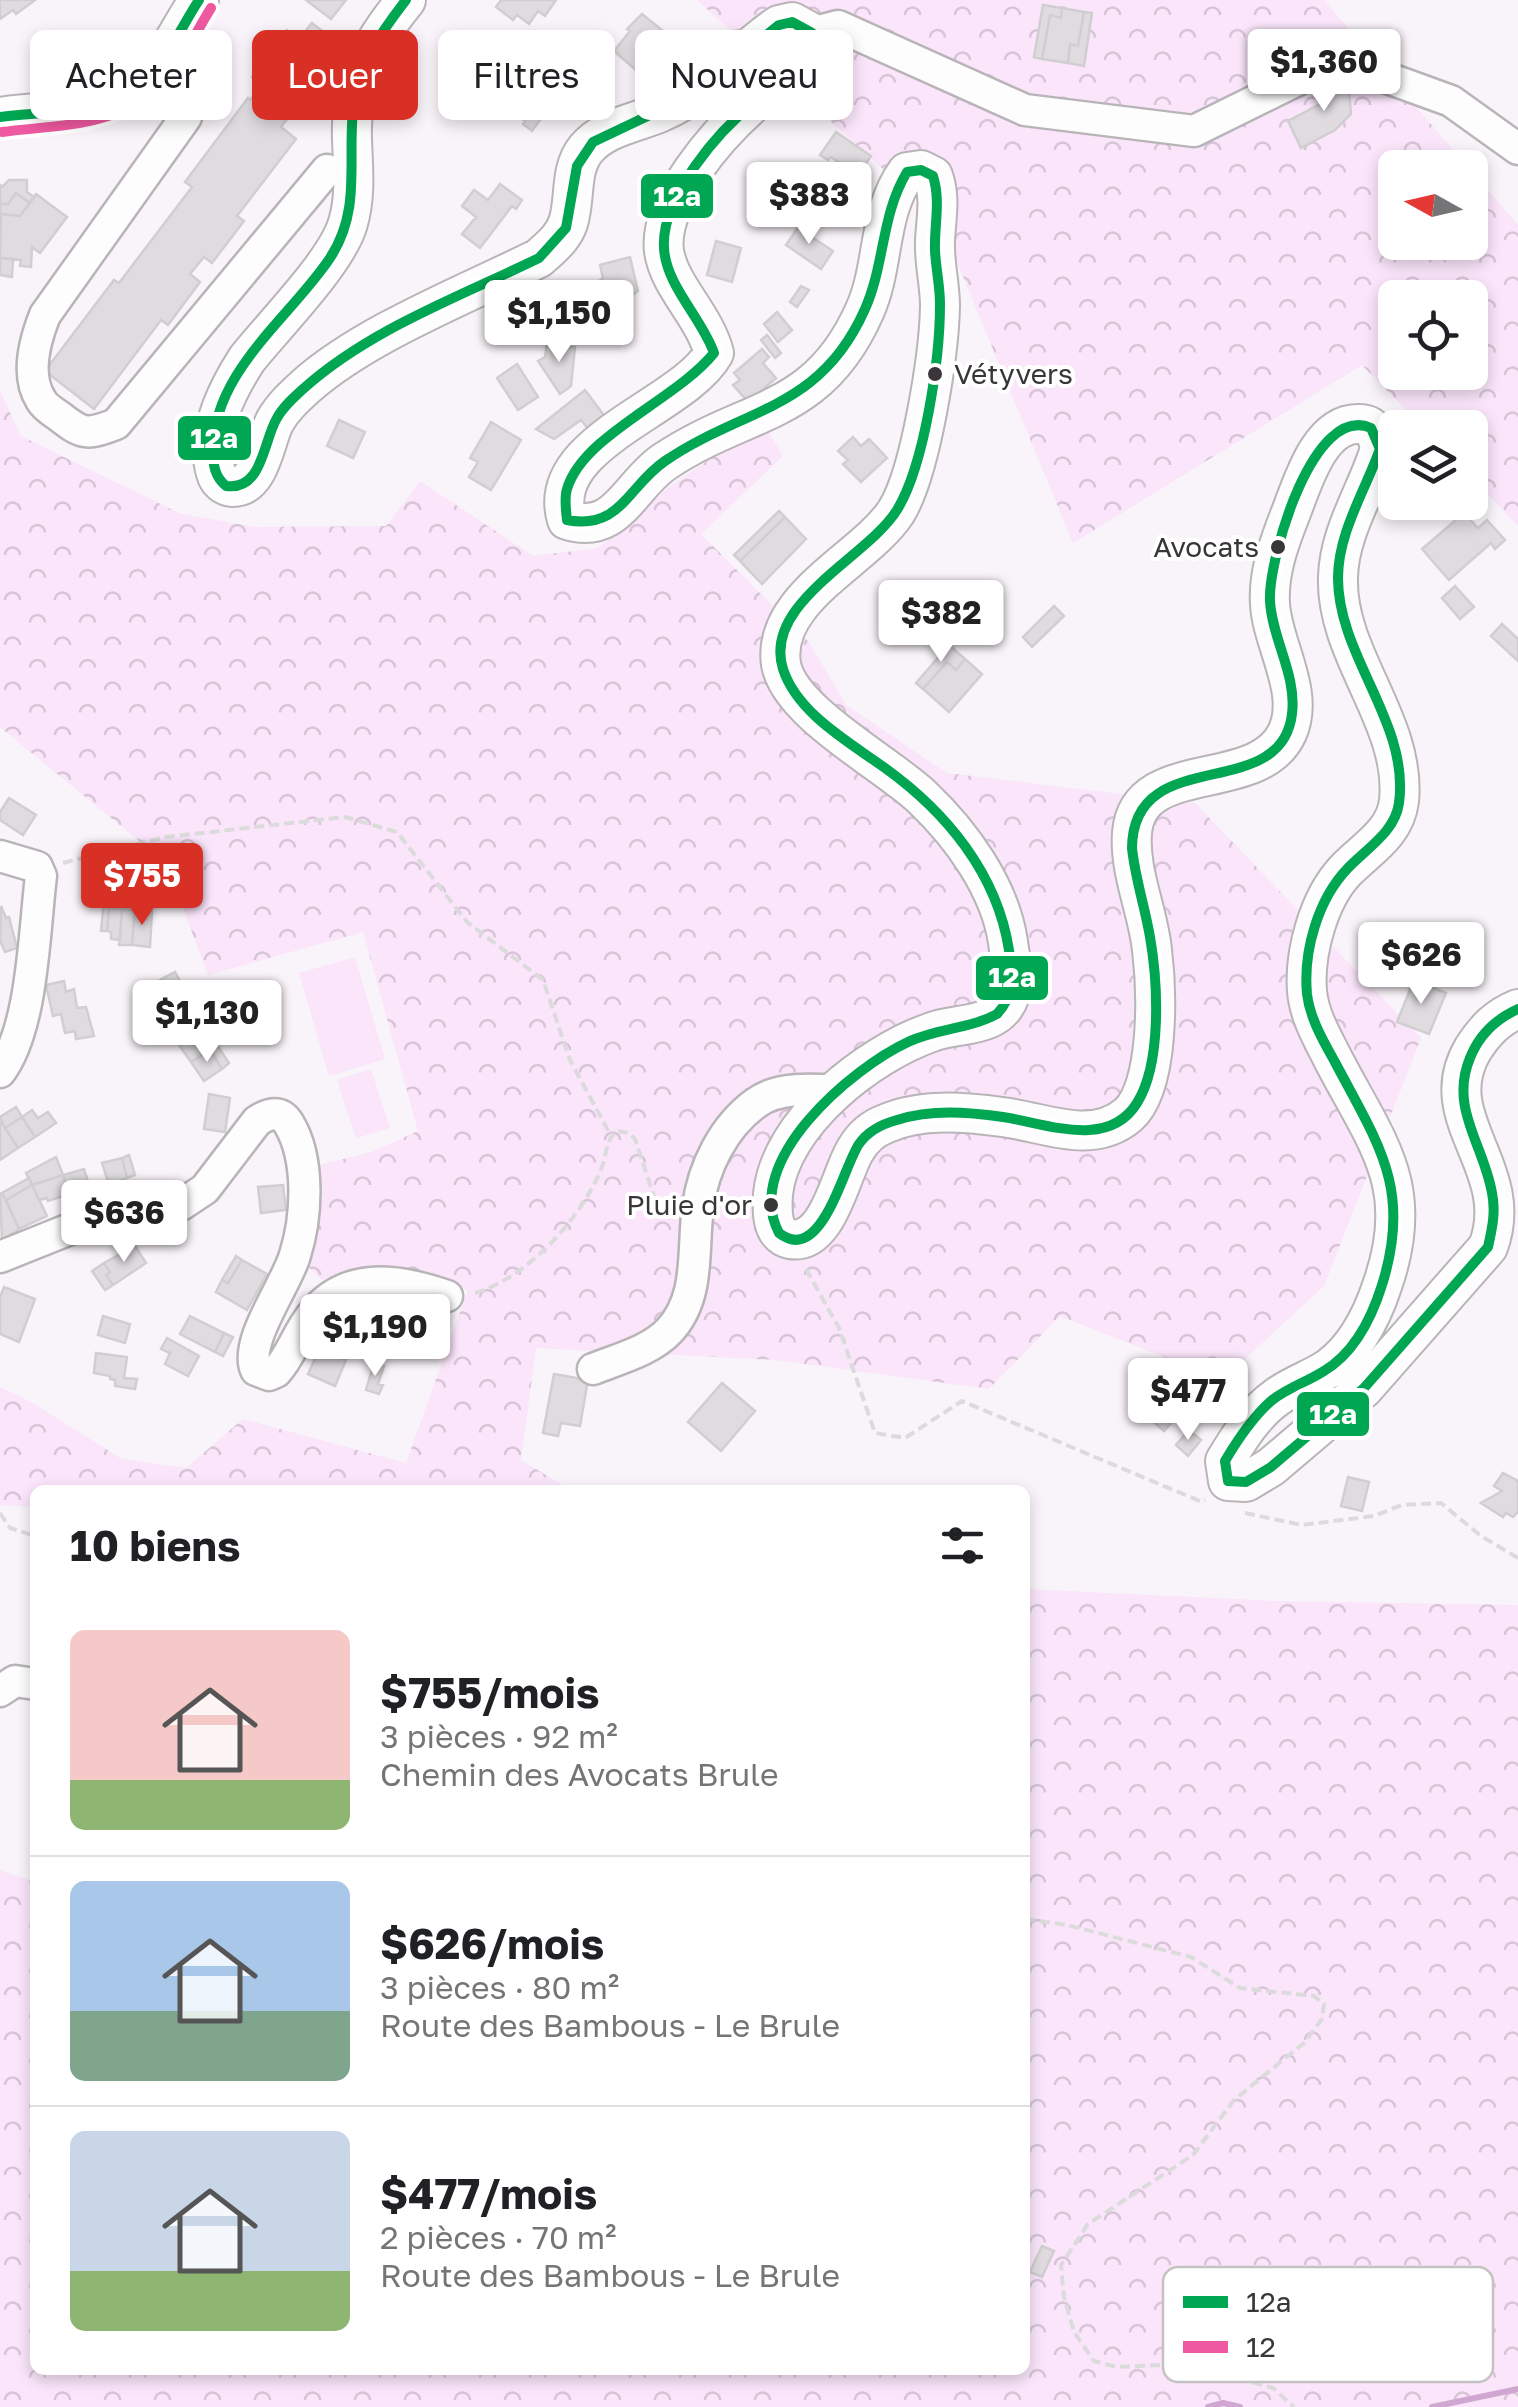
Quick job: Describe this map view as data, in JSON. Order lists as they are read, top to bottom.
{
  "places": ["Vétyvers", "Avocats", "Pluie d'or"],
  "lines": ["transit line 12a", "transit line 12"],
  "legend": ["12a", "12"],
  "north": "left",
  "page": {
    "price": [
      "$1,360",
      "$383",
      "$1,150",
      "$382",
      "$755",
      "$626",
      "$1,130",
      "$636",
      "$1,190",
      "$477"
    ],
    "chip": [
      "Acheter",
      "Louer",
      "Filtres",
      "Nouveau"
    ],
    "heading": "10 biens",
    "list": [
      {
        "name": "$755/mois",
        "note": "3 pièces · 92 m² · Chemin des Avocats Brule"
      },
      {
        "name": "$626/mois",
        "note": "3 pièces · 80 m² · Route des Bambous - Le Brule"
      },
      {
        "name": "$477/mois",
        "note": "2 pièces · 70 m² · Route des Bambous - Le Brule"
      }
    ]
  }
}
